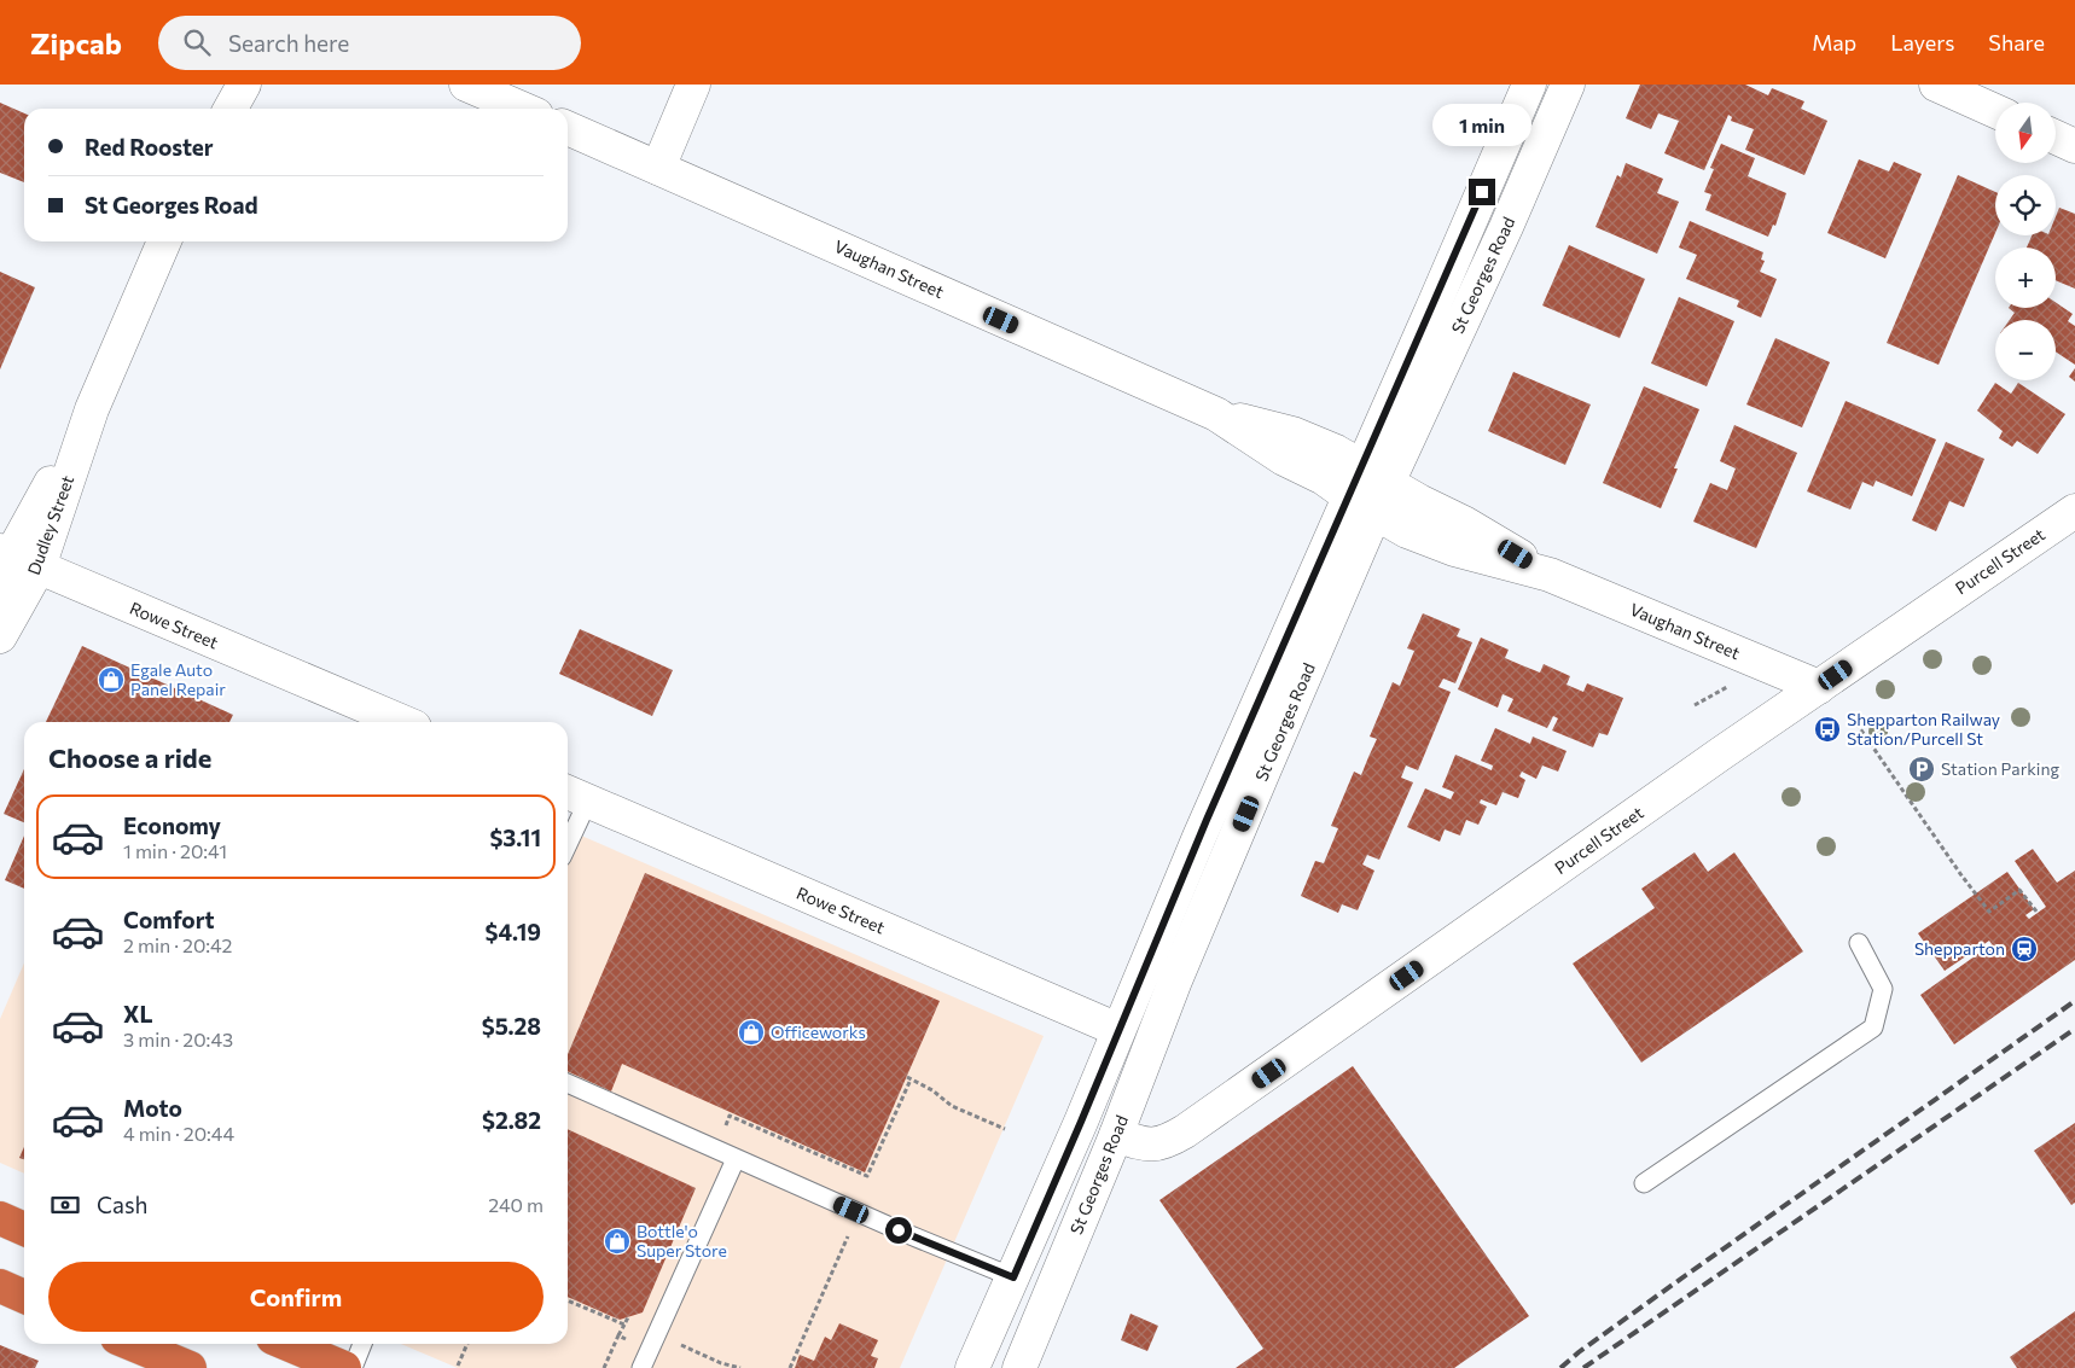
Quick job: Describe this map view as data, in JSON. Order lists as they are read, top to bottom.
{
  "streets": {
    "street": [
      "Vaughan Street",
      "St Georges Road",
      "Dudley Street",
      "Purcell Street",
      "Rowe Street"
    ]
  },
  "crossings": [
    ["Vaughan Street", "St Georges Road"],
    ["Vaughan Street", "Purcell Street"],
    ["St Georges Road", "Purcell Street"],
    ["St Georges Road", "Rowe Street"],
    ["Dudley Street", "Rowe Street"]
  ],
  "places": {
    "shop": ["Egale Auto Panel Repair", "Officeworks", "Bottle'o Super Store"],
    "bus stop": ["Shepparton Railway Station/Purcell St"],
    "parking": ["Station Parking"],
    "station": ["Shepparton"]
  },
  "north": "bottom",
  "page": {
    "header": "Zipcab",
    "search": "Search here",
    "nav": ["Map", "Layers", "Share"],
    "map_buttons": ["+", "−"],
    "bubble": "1 min",
    "banner": ["Red Rooster", "St Georges Road"],
    "heading": "Choose a ride",
    "list": [
      {
        "name": "Economy",
        "note": "1 min · 20:41",
        "value": "$3.11"
      },
      {
        "name": "Comfort",
        "note": "2 min · 20:42",
        "value": "$4.19"
      },
      {
        "name": "XL",
        "note": "3 min · 20:43",
        "value": "$5.28"
      },
      {
        "name": "Moto",
        "note": "4 min · 20:44",
        "value": "$2.82"
      }
    ],
    "pay": ["Cash", "240 m"],
    "buttons": "Confirm"
  }
}
